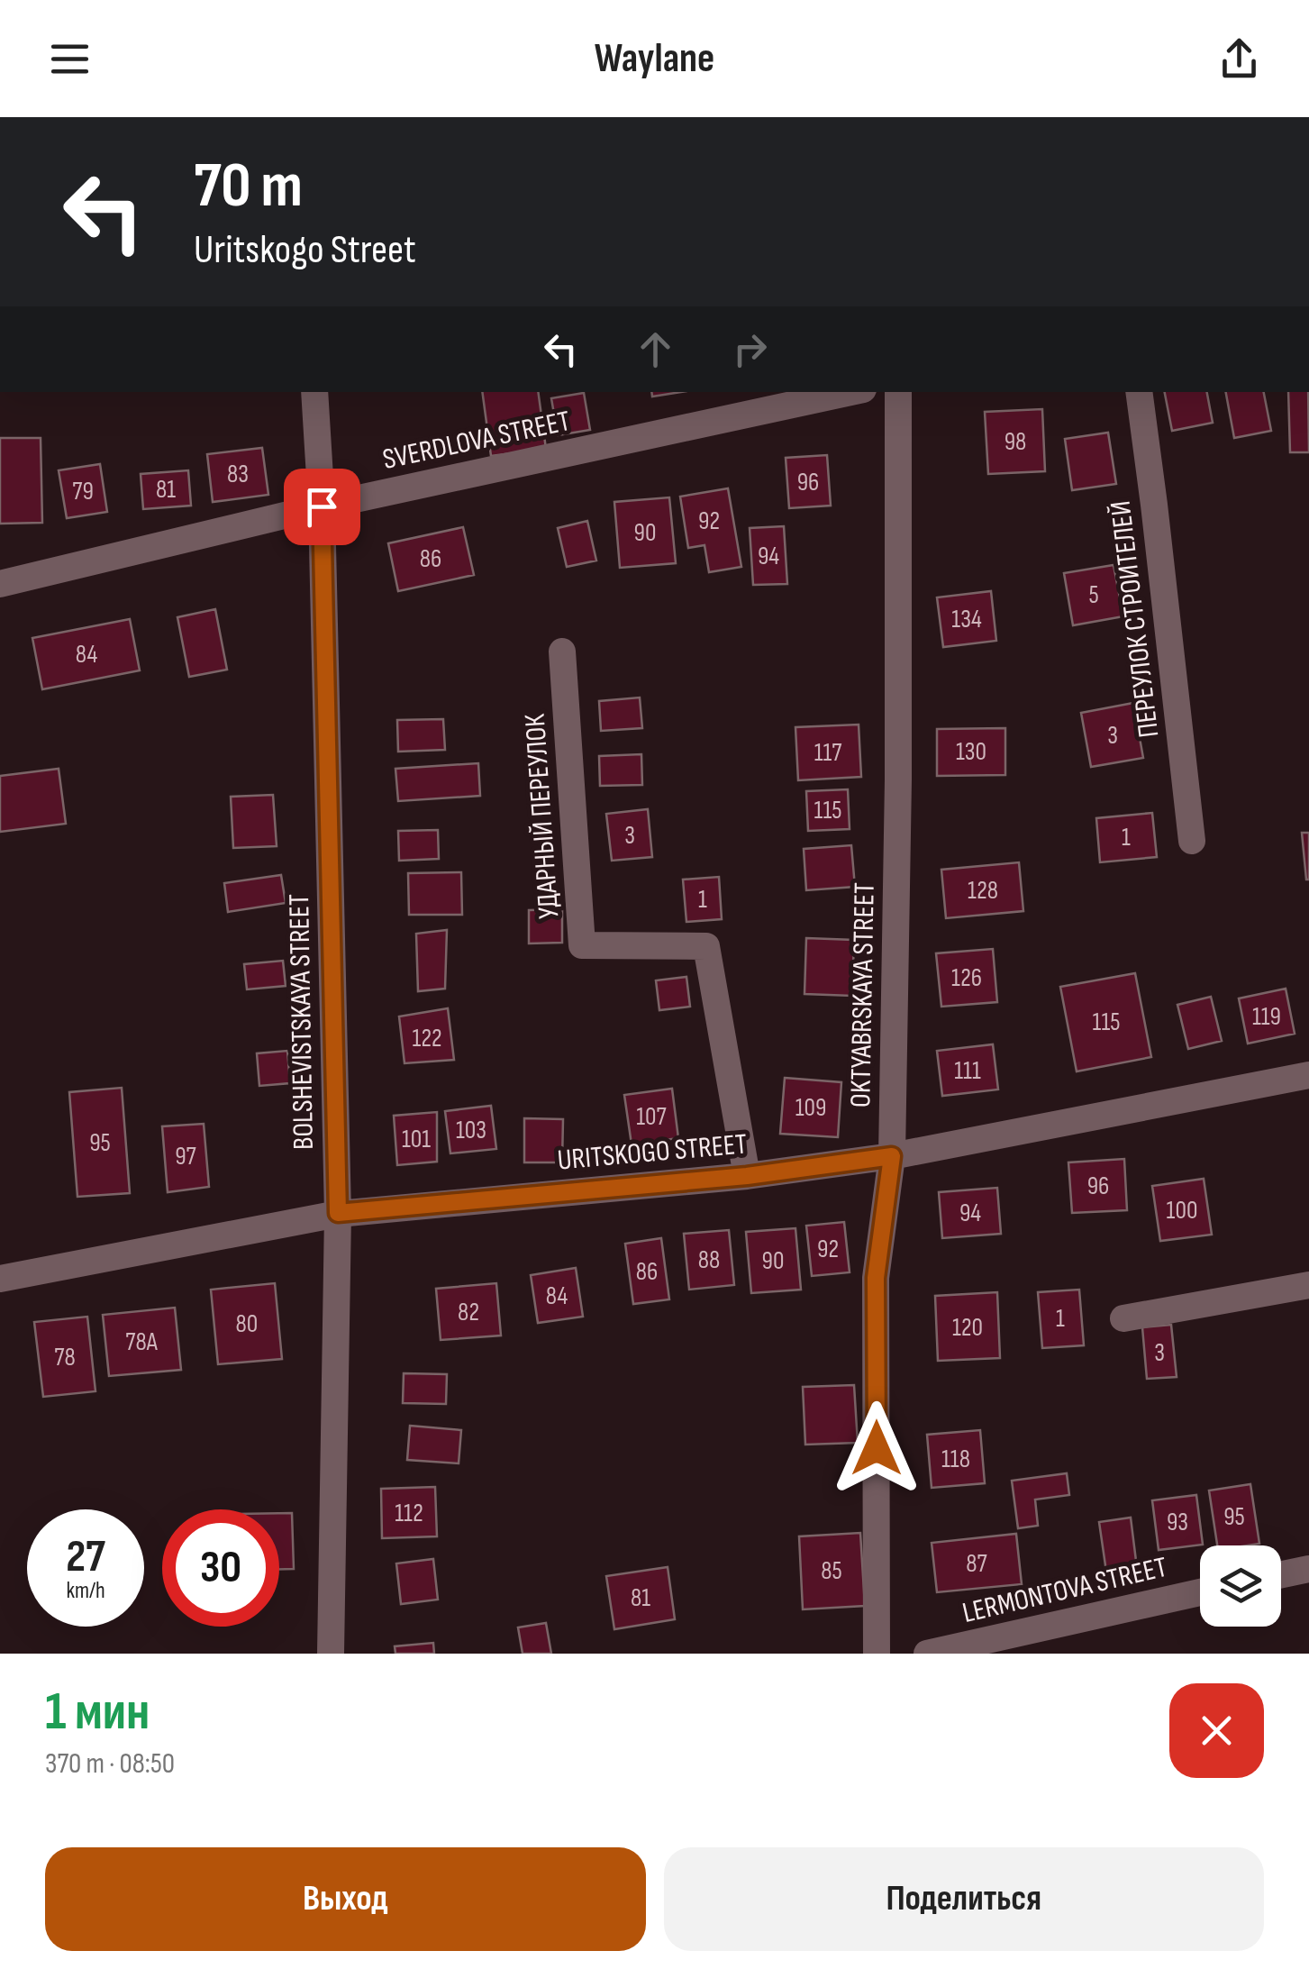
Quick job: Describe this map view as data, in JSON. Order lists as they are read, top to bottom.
{
  "streets": {
    "street": [
      "SVERDLOVA STREET",
      "ПЕРЕУЛОК СТРОИТЕЛЕЙ",
      "УДАРНЫЙ ПЕРЕУЛОК",
      "OKTYABRSKAYA STREET",
      "BOLSHEVISTSKAYA STREET",
      "URITSKOGO STREET",
      "LERMONTOVA STREET"
    ]
  },
  "crossings": [
    ["SVERDLOVA STREET", "BOLSHEVISTSKAYA STREET"],
    ["УДАРНЫЙ ПЕРЕУЛОК", "URITSKOGO STREET"],
    ["OKTYABRSKAYA STREET", "URITSKOGO STREET"],
    ["BOLSHEVISTSKAYA STREET", "URITSKOGO STREET"]
  ],
  "house_numbers": [
    "98",
    "83",
    "96",
    "81",
    "79",
    "92",
    "90",
    "94",
    "86",
    "5",
    "134",
    "84",
    "3",
    "130",
    "117",
    "115",
    "3",
    "1",
    "128",
    "1",
    "126",
    "119",
    "115",
    "122",
    "111",
    "109",
    "107",
    "103",
    "101",
    "95",
    "97",
    "96",
    "100",
    "94",
    "92",
    "88",
    "90",
    "86",
    "84",
    "82",
    "1",
    "80",
    "120",
    "78А",
    "3",
    "78",
    "118",
    "112",
    "95",
    "93",
    "87",
    "85",
    "81"
  ],
  "page": {
    "header": "Waylane",
    "turn": ["70 m", "Uritskogo Street"],
    "speed": "27 km/h",
    "limit": "30",
    "heading": ["1 мин", "370 m · 08:50"],
    "buttons": ["Выход", "Поделиться"]
  }
}
